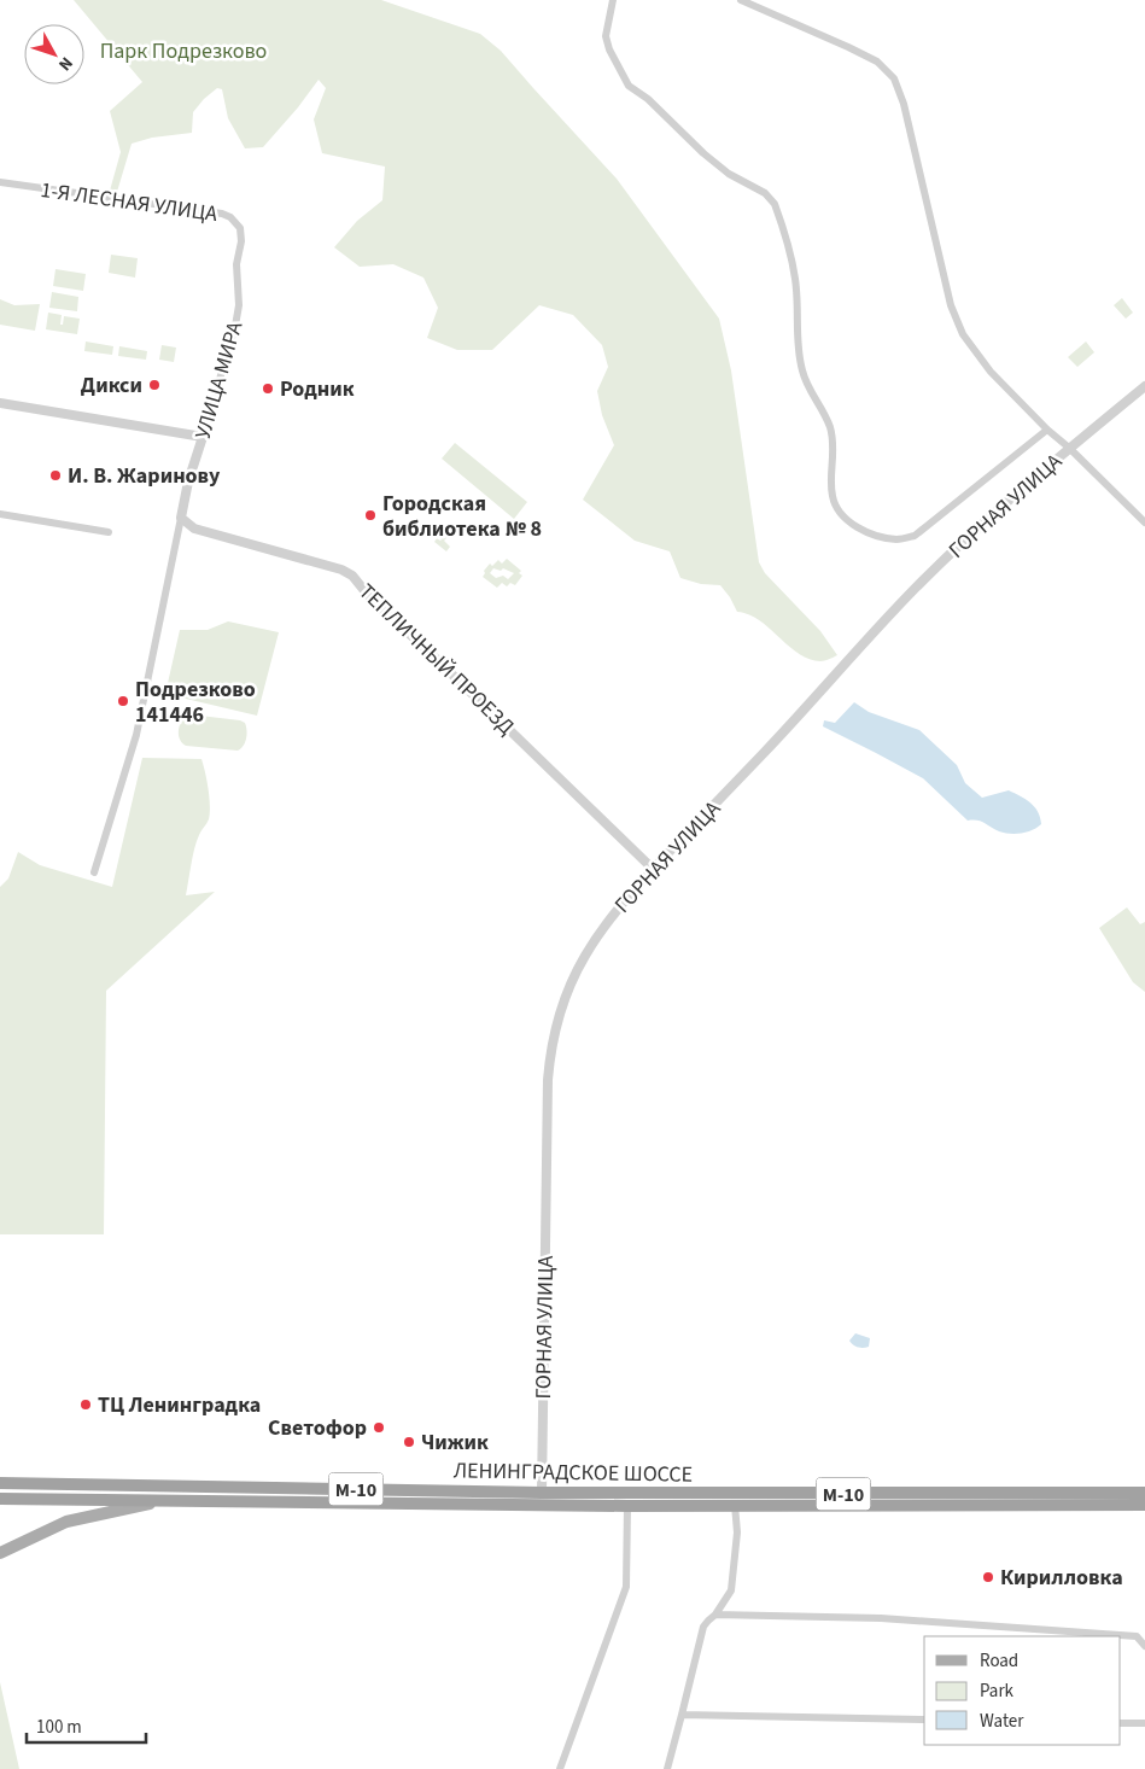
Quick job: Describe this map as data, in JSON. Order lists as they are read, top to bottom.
{
  "streets": {
    "highway": ["ЛЕНИНГРАДСКОЕ ШОССЕ", "М-10"],
    "street": [
      "1-Я ЛЕСНАЯ УЛИЦА",
      "УЛИЦА МИРА",
      "ГОРНАЯ УЛИЦА",
      "ТЕПЛИЧНЫЙ ПРОЕЗД"
    ]
  },
  "crossings": [
    ["1-Я ЛЕСНАЯ УЛИЦА", "УЛИЦА МИРА"],
    ["УЛИЦА МИРА", "ТЕПЛИЧНЫЙ ПРОЕЗД"],
    ["ГОРНАЯ УЛИЦА", "ТЕПЛИЧНЫЙ ПРОЕЗД"],
    ["ГОРНАЯ УЛИЦА", "ЛЕНИНГРАДСКОЕ ШОССЕ"]
  ],
  "parks": ["Парк Подрезково"],
  "places": [
    "Дикси",
    "Родник",
    "И. В. Жаринову",
    "Городская библиотека № 8",
    "Подрезково 141446",
    "ТЦ Ленинградка",
    "Светофор",
    "Чижик",
    "Кирилловка"
  ],
  "legend": ["Road", "Park", "Water"],
  "scale_bar": "100 m",
  "north": "bottom right"
}
